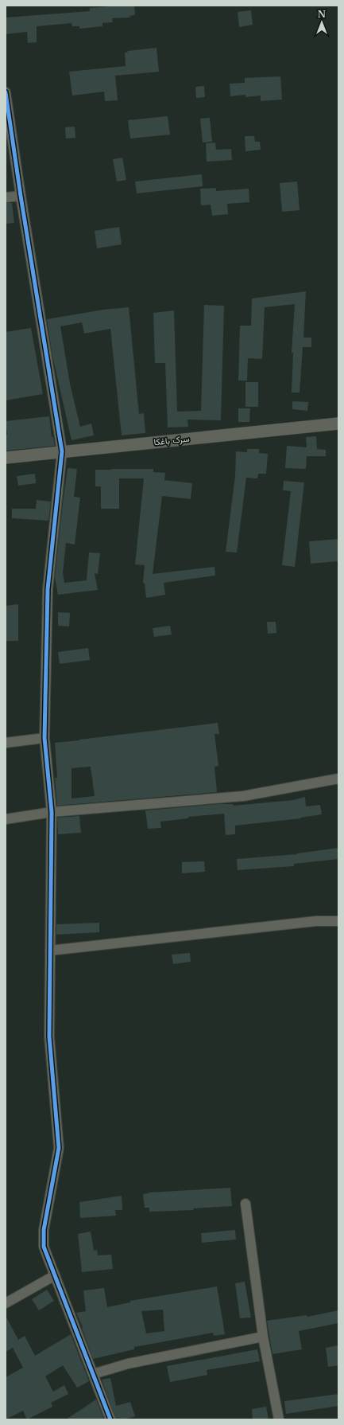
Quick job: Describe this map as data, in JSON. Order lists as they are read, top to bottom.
{
  "streets": {
    "street": ["سرک باغکا"]
  },
  "north": "top"
}
